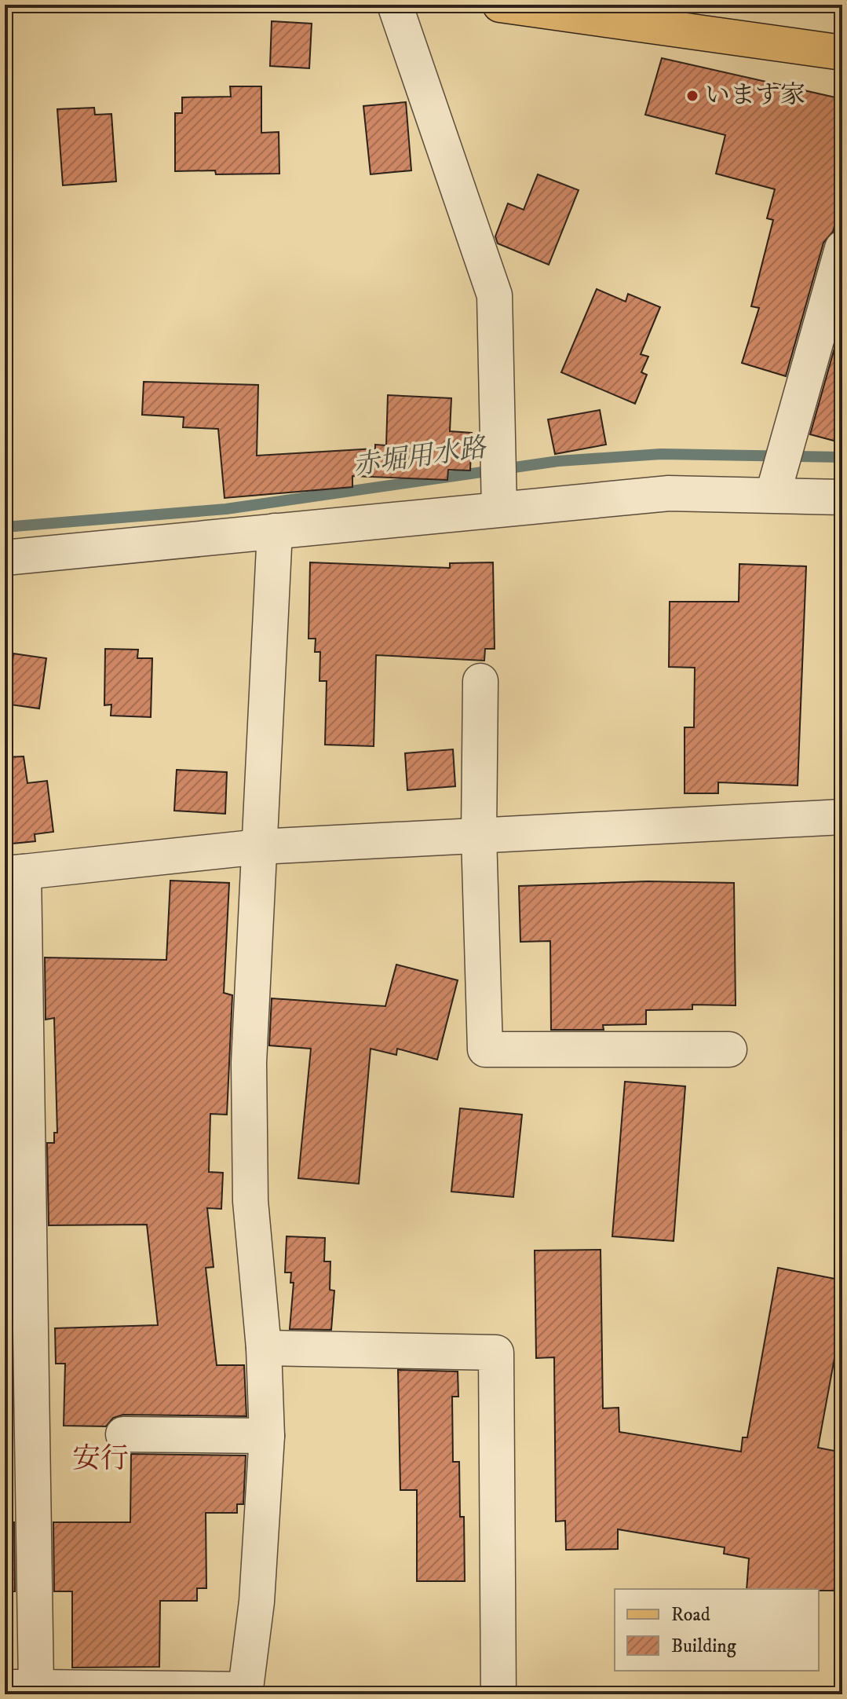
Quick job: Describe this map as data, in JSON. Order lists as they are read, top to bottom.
{
  "districts": ["安行"],
  "water": ["赤堀用水路"],
  "places": ["います家"],
  "legend": ["Road", "Building"]
}
